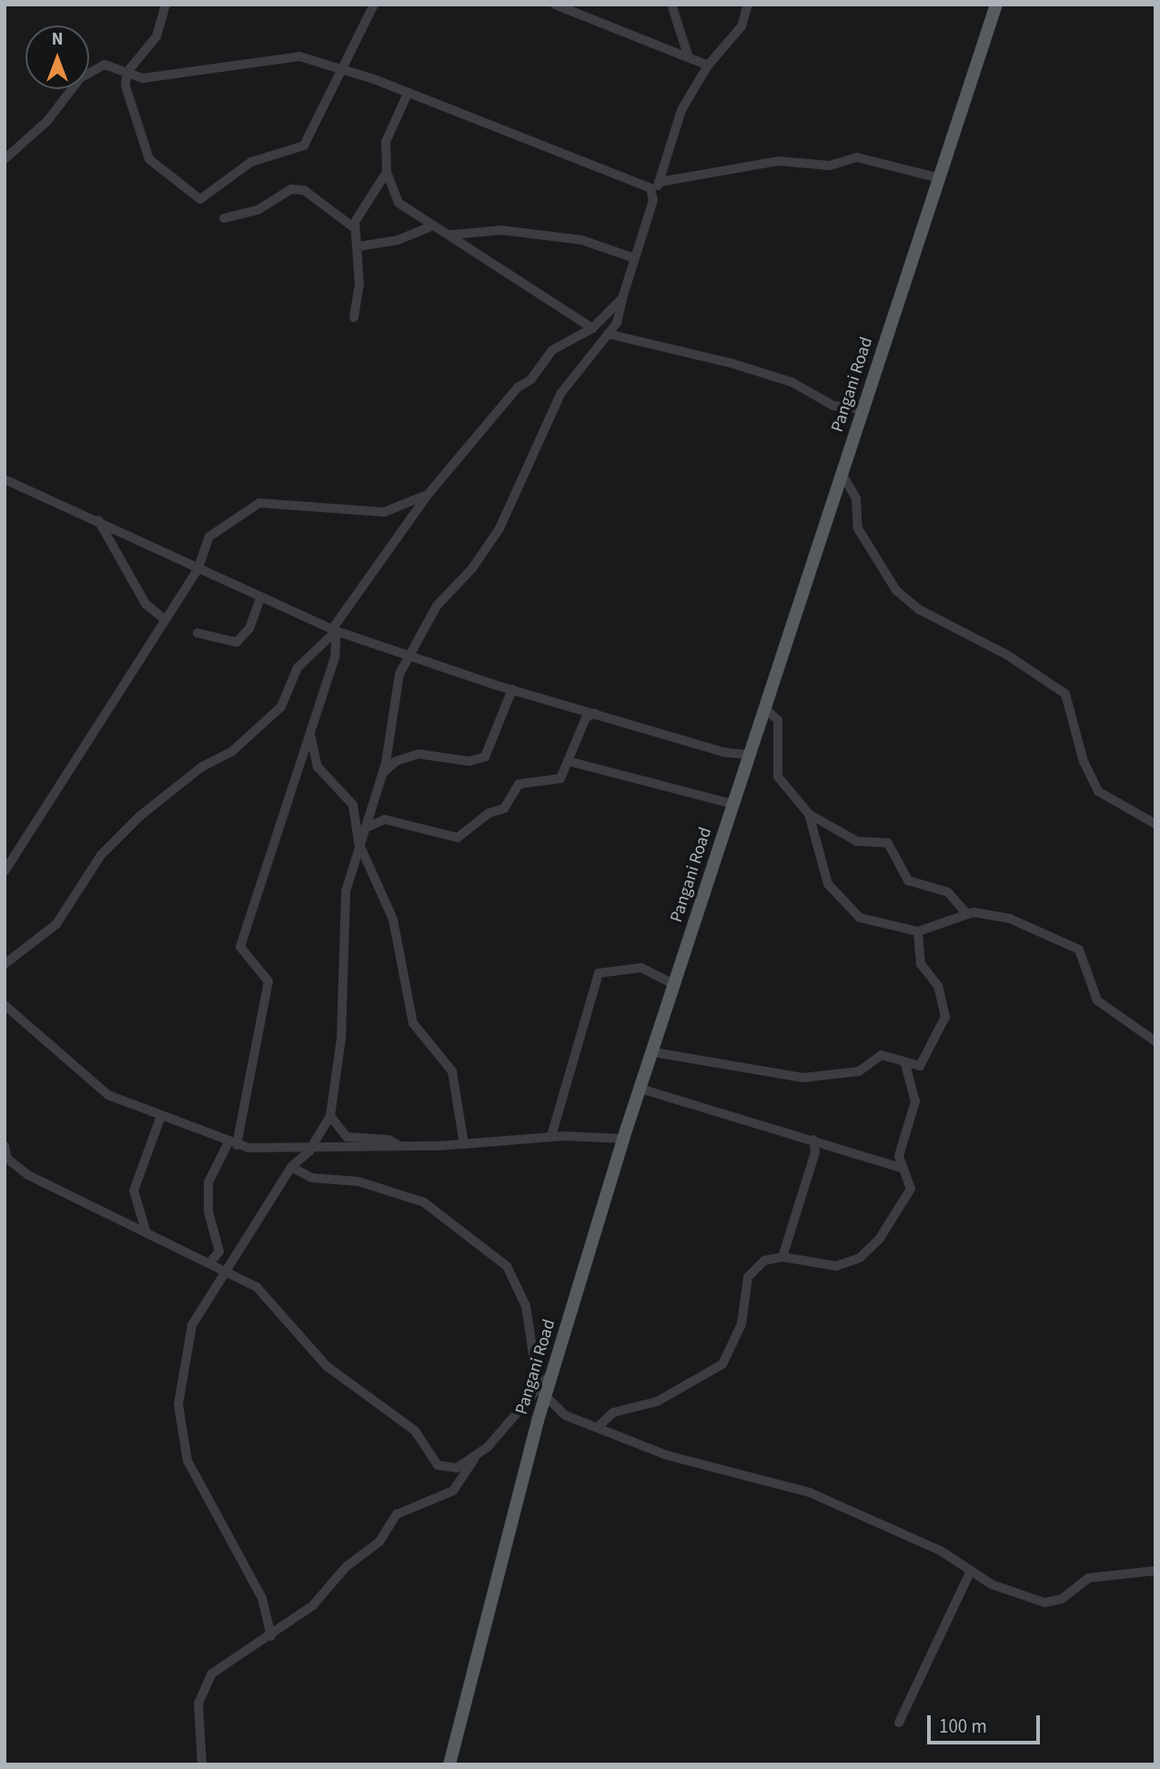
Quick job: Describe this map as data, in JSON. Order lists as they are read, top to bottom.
{
  "streets": {
    "main road": ["Pangani Road"]
  },
  "scale_bar": "100 m",
  "north": "top"
}
